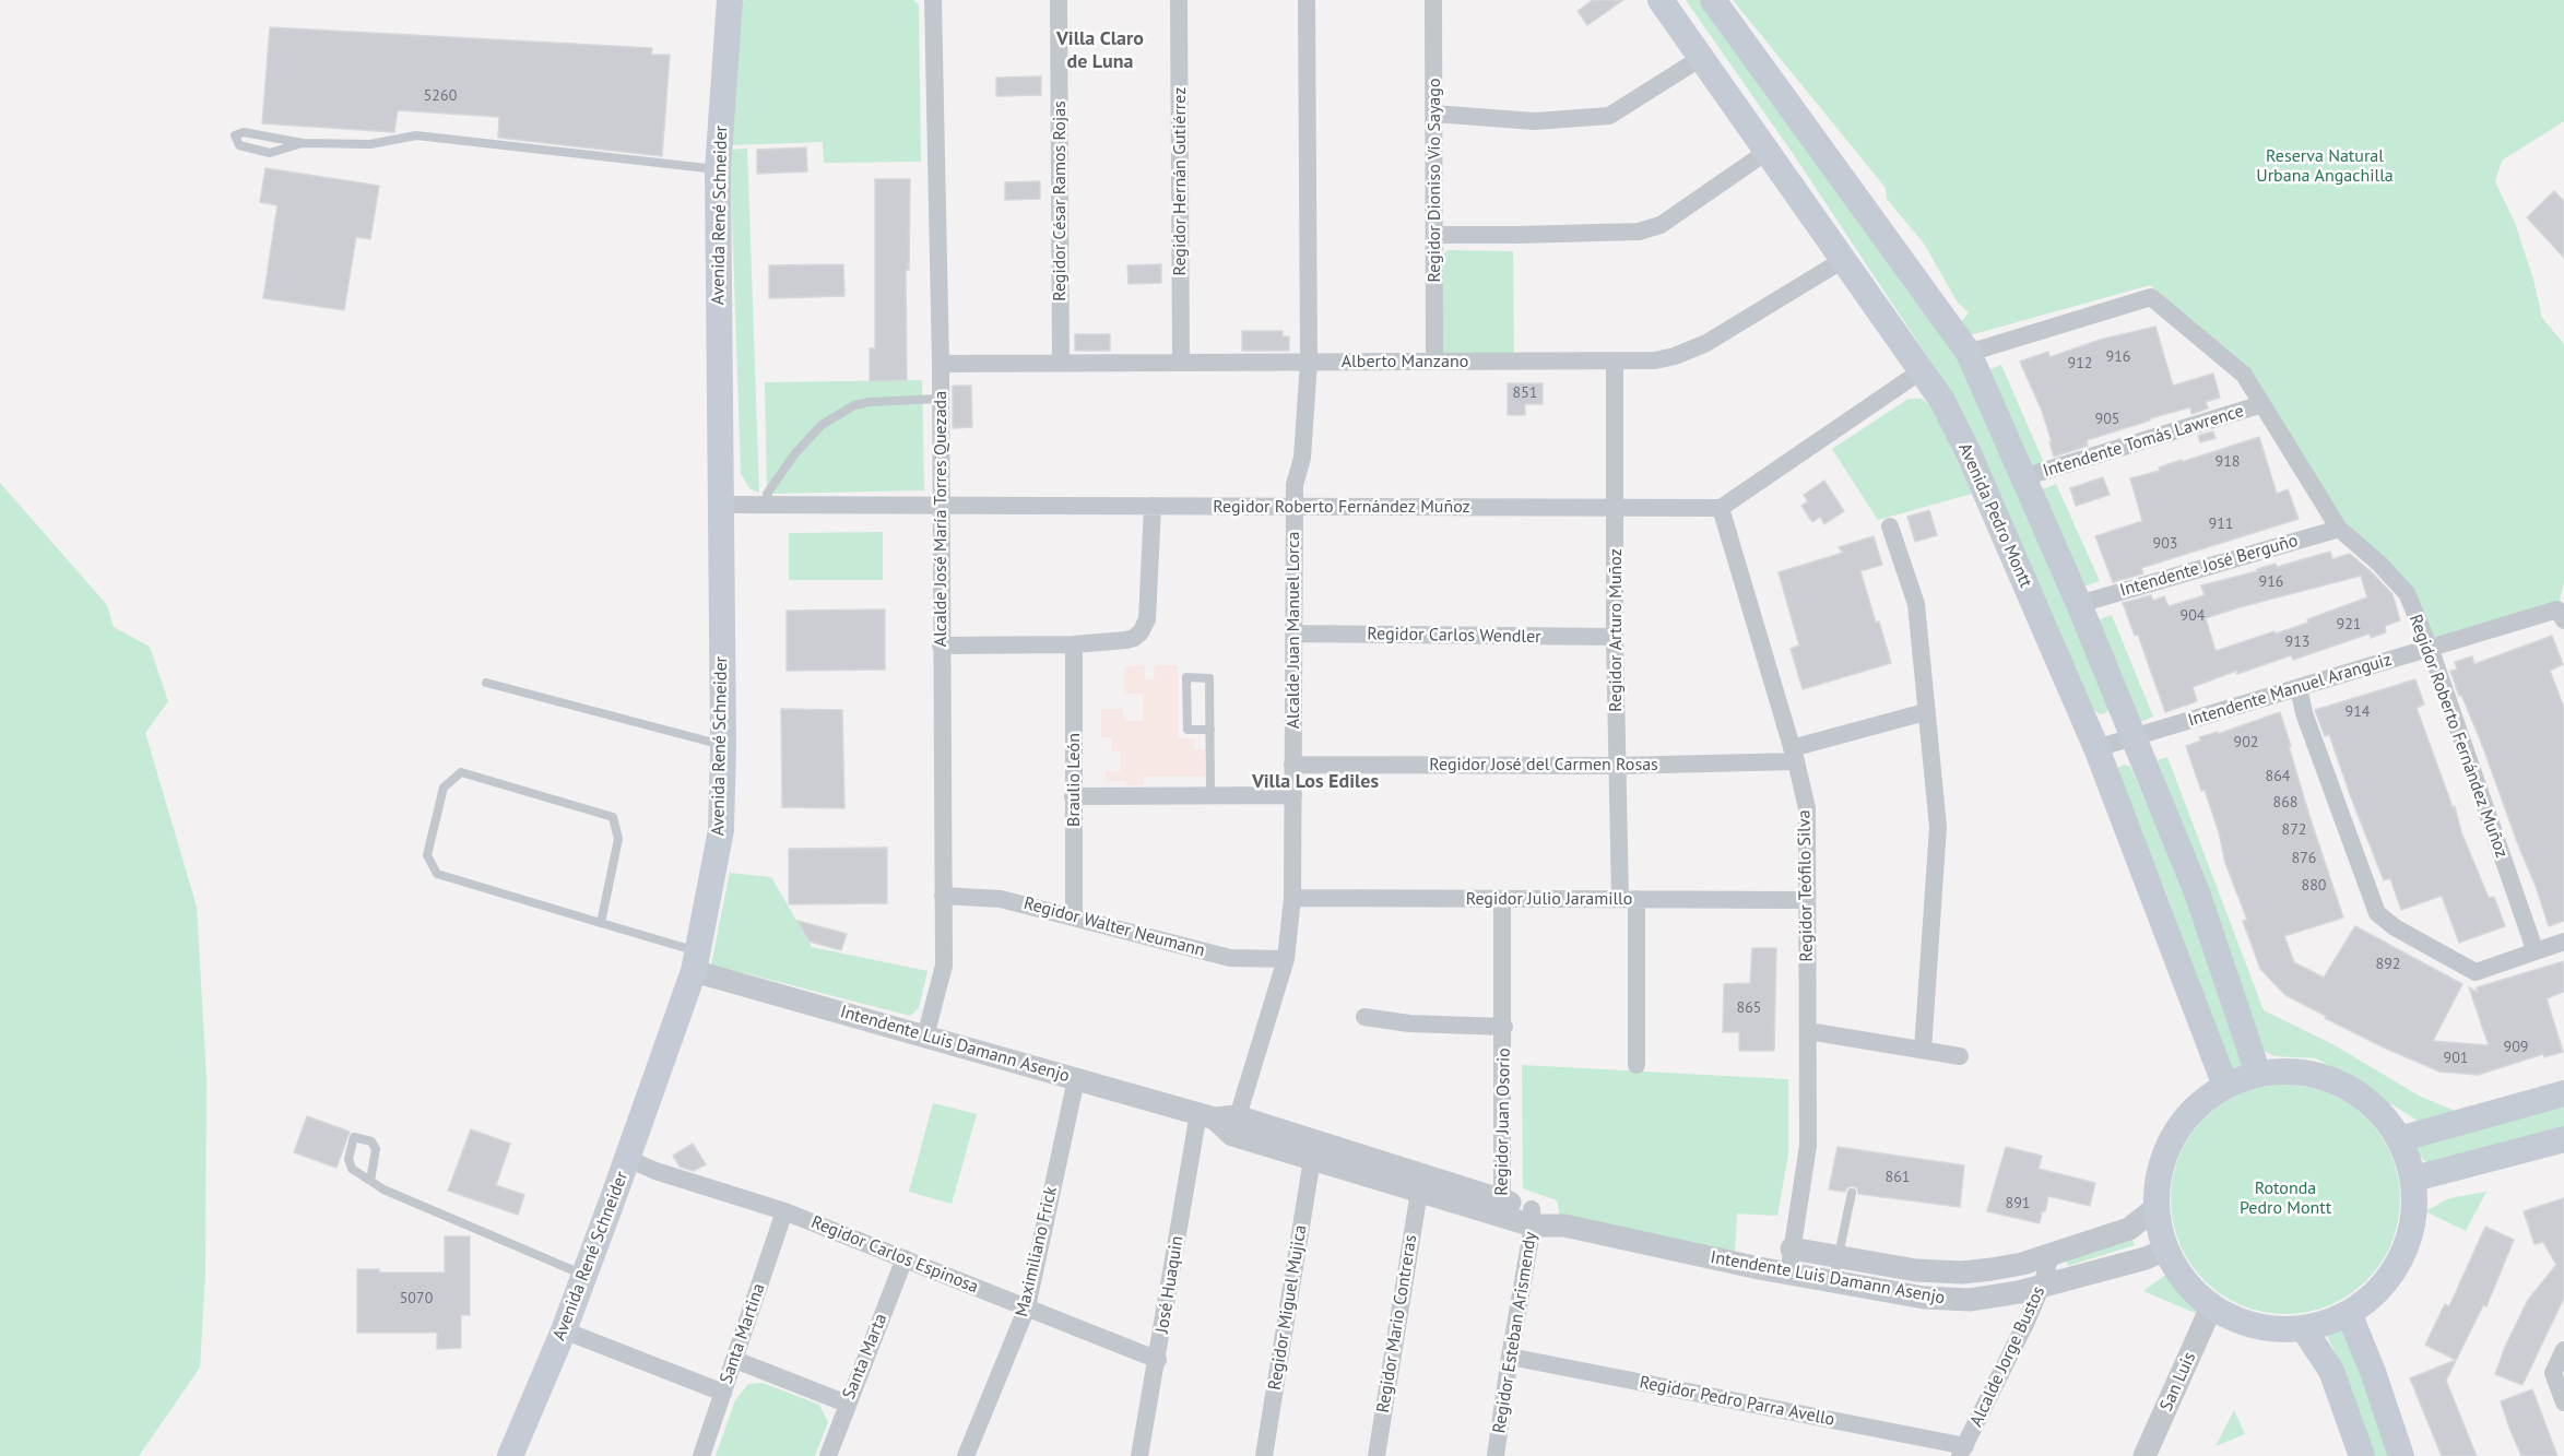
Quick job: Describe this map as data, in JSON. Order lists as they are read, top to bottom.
{
  "streets": {
    "main road": ["Avenida René Schneider", "Avenida Pedro Montt"],
    "street": [
      "Regidor Dioniso Vío Sayago",
      "Regidor Hernán Gutiérrez",
      "Regidor César Ramos Rojas",
      "Alberto Manzano",
      "Intendente Tomás Lawrence",
      "Regidor Roberto Fernández Muñoz",
      "Alcalde José María Torres Quezada",
      "Intendente José Berguño",
      "Alcalde Juan Manuel Lorca",
      "Regidor Arturo Muñoz",
      "Regidor Carlos Wendler",
      "Intendente Manuel Aranguiz",
      "Regidor José del Carmen Rosas",
      "Braulio León",
      "Regidor Teófilo Silva",
      "Regidor Julio Jaramillo",
      "Regidor Walter Neumann",
      "Intendente Luis Damann Asenjo",
      "Regidor Juan Osorio",
      "Maximiliano Frick",
      "Regidor Carlos Espinosa",
      "José Huaquin",
      "Regidor Miguel Mujica",
      "Regidor Mario Contreras",
      "Regidor Esteban Arismendy",
      "Santa Martina",
      "Santa Marta",
      "Alcalde Jorge Bustos",
      "San Luis",
      "Regidor Pedro Parra Avello"
    ]
  },
  "crossings": [
    ["Regidor Dioniso Vío Sayago", "Alberto Manzano"],
    ["Regidor Hernán Gutiérrez", "Alberto Manzano"],
    ["Regidor César Ramos Rojas", "Alberto Manzano"],
    ["Avenida René Schneider", "Regidor Roberto Fernández Muñoz"],
    ["Avenida René Schneider", "Intendente Luis Damann Asenjo"],
    ["Avenida René Schneider", "Regidor Carlos Espinosa"],
    ["Alberto Manzano", "Avenida Pedro Montt"],
    ["Alberto Manzano", "Alcalde José María Torres Quezada"],
    ["Alberto Manzano", "Alcalde Juan Manuel Lorca"],
    ["Alberto Manzano", "Regidor Arturo Muñoz"],
    ["Intendente Tomás Lawrence", "Regidor Roberto Fernández Muñoz"],
    ["Regidor Roberto Fernández Muñoz", "Alcalde José María Torres Quezada"],
    ["Regidor Roberto Fernández Muñoz", "Intendente José Berguño"],
    ["Regidor Roberto Fernández Muñoz", "Alcalde Juan Manuel Lorca"],
    ["Regidor Roberto Fernández Muñoz", "Regidor Arturo Muñoz"],
    ["Regidor Roberto Fernández Muñoz", "Intendente Manuel Aranguiz"],
    ["Regidor Roberto Fernández Muñoz", "Regidor Teófilo Silva"],
    ["Avenida Pedro Montt", "Intendente Manuel Aranguiz"],
    ["Alcalde José María Torres Quezada", "Regidor Walter Neumann"],
    ["Alcalde José María Torres Quezada", "Intendente Luis Damann Asenjo"],
    ["Alcalde Juan Manuel Lorca", "Regidor Carlos Wendler"],
    ["Alcalde Juan Manuel Lorca", "Regidor José del Carmen Rosas"],
    ["Alcalde Juan Manuel Lorca", "Regidor Julio Jaramillo"],
    ["Alcalde Juan Manuel Lorca", "Regidor Walter Neumann"],
    ["Alcalde Juan Manuel Lorca", "Intendente Luis Damann Asenjo"],
    ["Alcalde Juan Manuel Lorca", "José Huaquin"],
    ["Regidor Arturo Muñoz", "Regidor Carlos Wendler"],
    ["Regidor Arturo Muñoz", "Regidor José del Carmen Rosas"],
    ["Regidor Arturo Muñoz", "Regidor Julio Jaramillo"],
    ["Regidor José del Carmen Rosas", "Regidor Teófilo Silva"],
    ["Braulio León", "Regidor Walter Neumann"],
    ["Regidor Teófilo Silva", "Regidor Julio Jaramillo"],
    ["Regidor Teófilo Silva", "Intendente Luis Damann Asenjo"],
    ["Regidor Julio Jaramillo", "Regidor Juan Osorio"],
    ["Intendente Luis Damann Asenjo", "Regidor Juan Osorio"],
    ["Intendente Luis Damann Asenjo", "Maximiliano Frick"],
    ["Intendente Luis Damann Asenjo", "José Huaquin"],
    ["Intendente Luis Damann Asenjo", "Regidor Miguel Mujica"],
    ["Intendente Luis Damann Asenjo", "Regidor Mario Contreras"],
    ["Intendente Luis Damann Asenjo", "Regidor Esteban Arismendy"],
    ["Intendente Luis Damann Asenjo", "Alcalde Jorge Bustos"],
    ["Maximiliano Frick", "Regidor Carlos Espinosa"],
    ["Regidor Carlos Espinosa", "José Huaquin"],
    ["Regidor Carlos Espinosa", "Santa Martina"],
    ["Regidor Carlos Espinosa", "Santa Marta"],
    ["Regidor Esteban Arismendy", "Regidor Pedro Parra Avello"],
    ["Alcalde Jorge Bustos", "Regidor Pedro Parra Avello"]
  ],
  "districts": ["Villa Claro de Luna", "Villa Los Ediles"],
  "parks": ["Reserva Natural Urbana Angachilla", "Rotonda Pedro Montt"],
  "house_numbers": [
    "5260",
    "916",
    "912",
    "851",
    "905",
    "918",
    "911",
    "903",
    "916",
    "904",
    "921",
    "913",
    "914",
    "902",
    "864",
    "868",
    "872",
    "876",
    "880",
    "892",
    "865",
    "909",
    "901",
    "861",
    "891",
    "5070"
  ]
}
